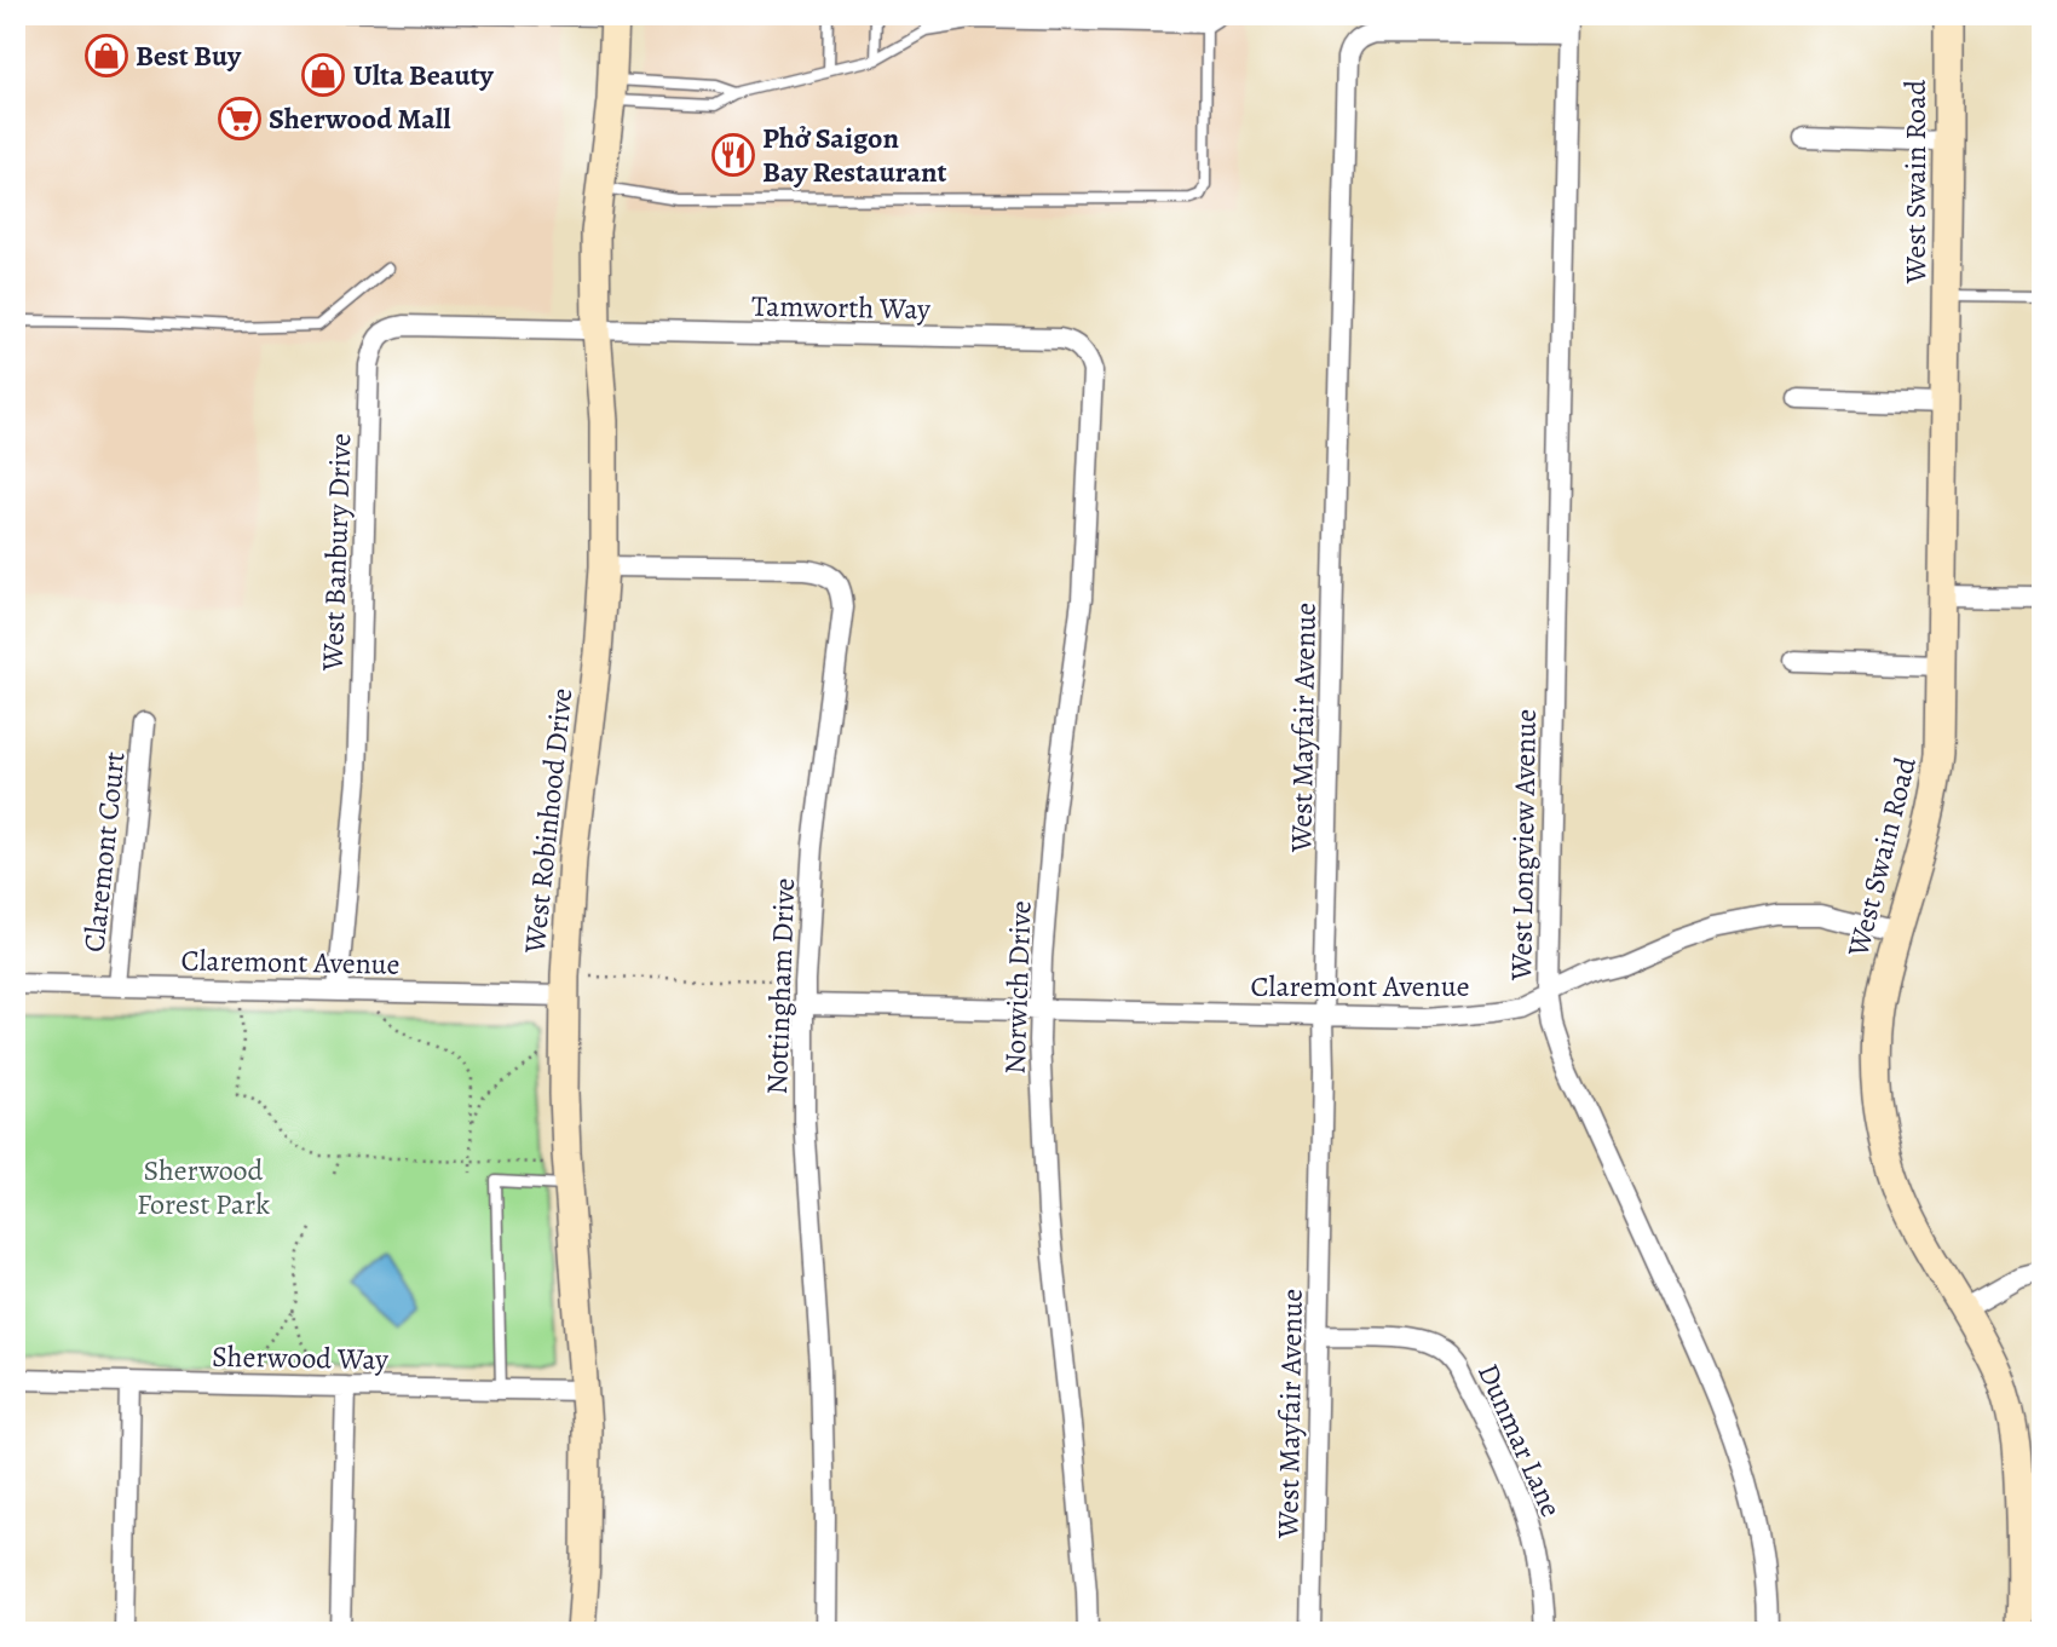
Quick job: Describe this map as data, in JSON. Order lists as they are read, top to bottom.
{
  "streets": {
    "main road": ["West Swain Road", "West Robinhood Drive"],
    "street": [
      "Tamworth Way",
      "West Banbury Drive",
      "West Mayfair Avenue",
      "West Longview Avenue",
      "Claremont Court",
      "Claremont Avenue",
      "Nottingham Drive",
      "Norwich Drive",
      "Sherwood Way",
      "Dunmar Lane"
    ]
  },
  "crossings": [
    ["West Swain Road", "Claremont Avenue"],
    ["Tamworth Way", "West Banbury Drive"],
    ["Tamworth Way", "West Robinhood Drive"],
    ["Tamworth Way", "Norwich Drive"],
    ["West Banbury Drive", "West Robinhood Drive"],
    ["West Banbury Drive", "Claremont Avenue"],
    ["West Mayfair Avenue", "West Longview Avenue"],
    ["West Mayfair Avenue", "Claremont Avenue"],
    ["West Mayfair Avenue", "Dunmar Lane"],
    ["West Robinhood Drive", "Claremont Avenue"],
    ["West Robinhood Drive", "Nottingham Drive"],
    ["West Robinhood Drive", "Sherwood Way"],
    ["West Longview Avenue", "Claremont Avenue"],
    ["Claremont Court", "Claremont Avenue"],
    ["Claremont Avenue", "Nottingham Drive"],
    ["Claremont Avenue", "Norwich Drive"]
  ],
  "parks": ["Sherwood Forest Park"],
  "places": {
    "shop": ["Best Buy", "Ulta Beauty"],
    "supermarket": ["Sherwood Mall"],
    "restaurant": ["Phở Saigon Bay Restaurant"]
  }
}
